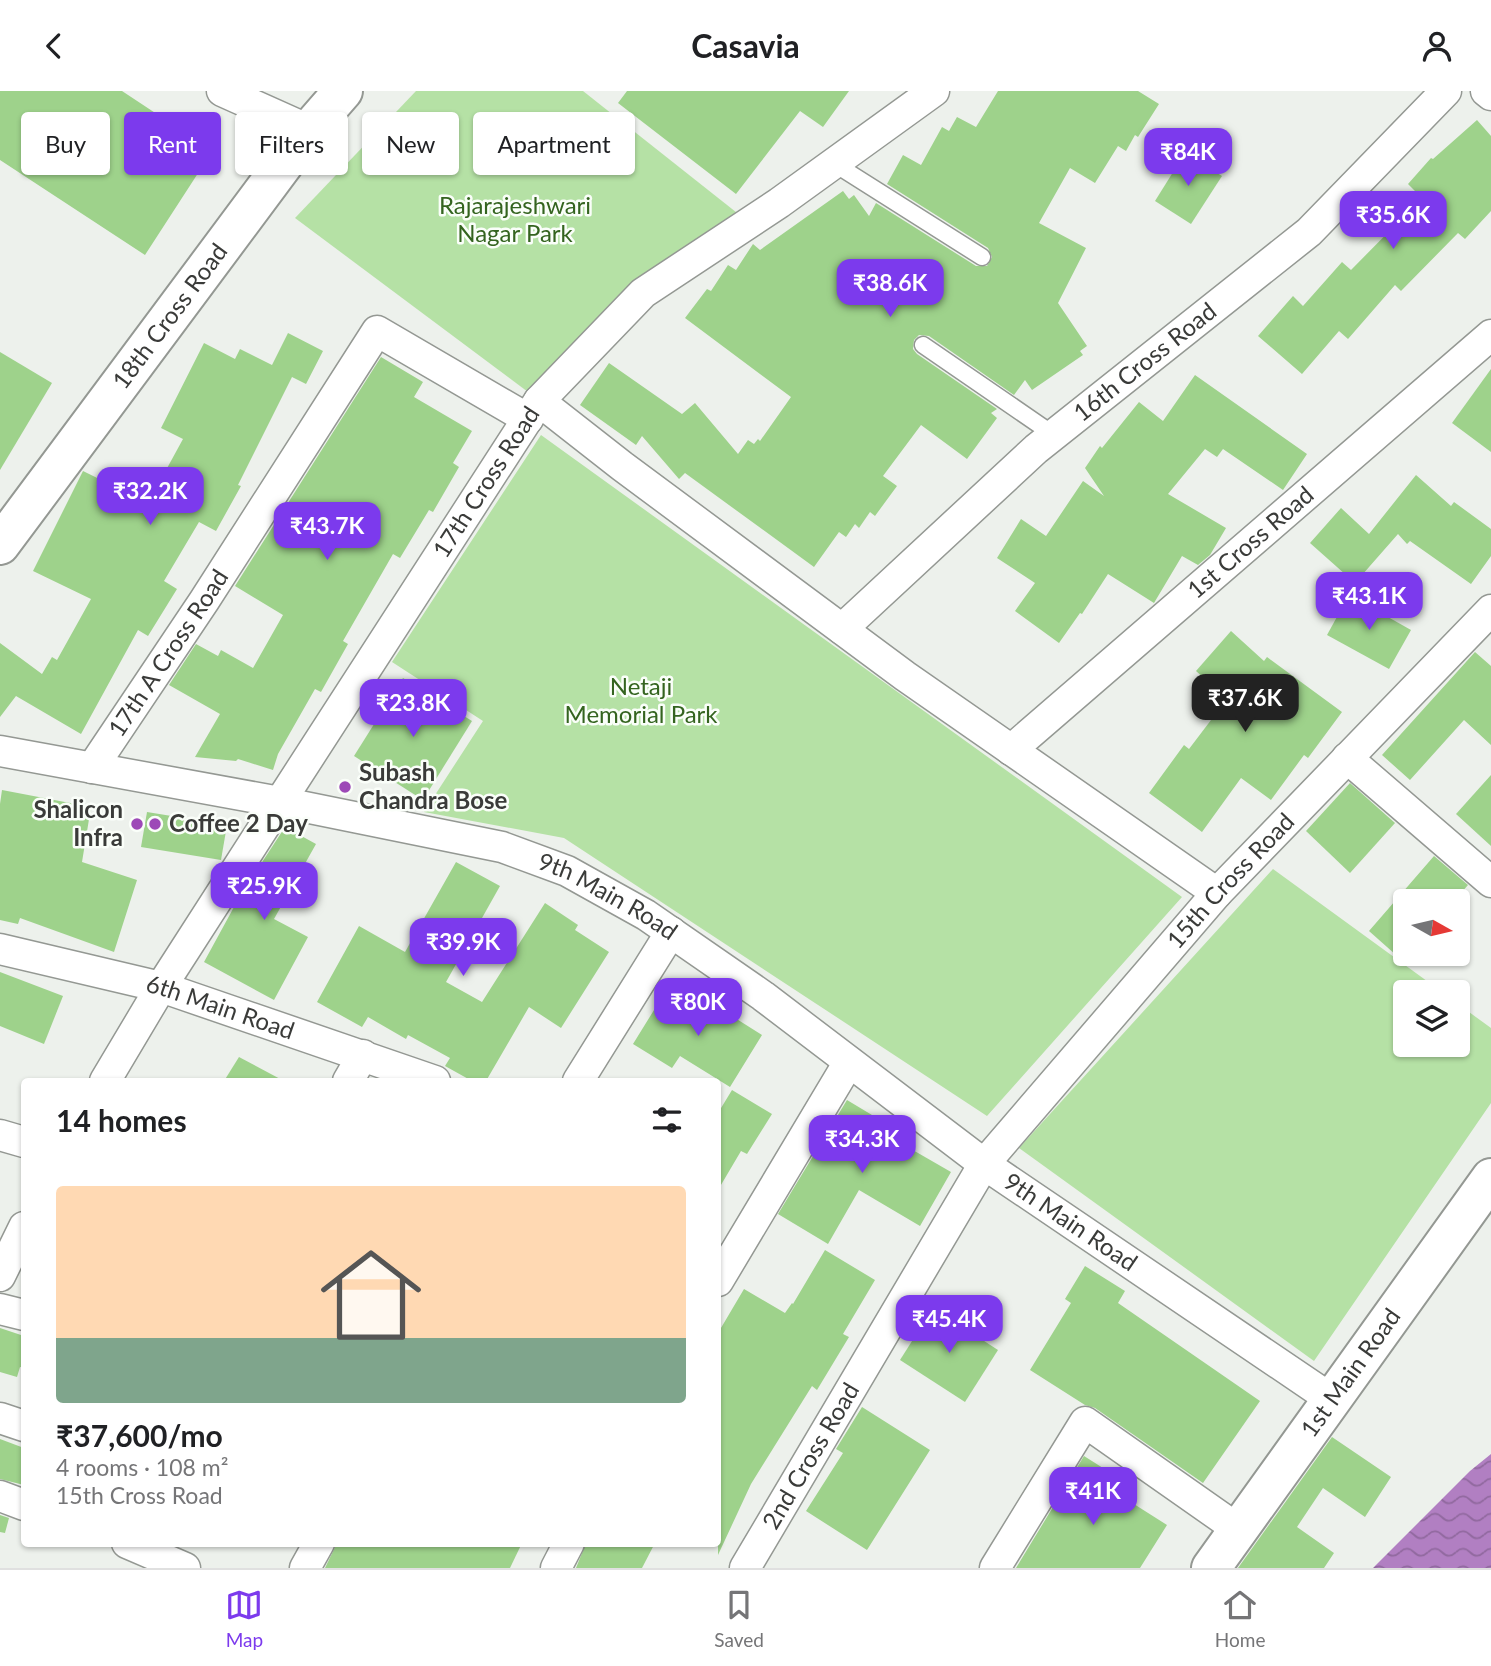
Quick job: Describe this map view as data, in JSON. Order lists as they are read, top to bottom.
{
  "streets": {
    "street": [
      "18th Cross Road",
      "16th Cross Road",
      "17th Cross Road",
      "1st Cross Road",
      "17th A Cross Road",
      "15th Cross Road",
      "9th Main Road",
      "6th Main Road",
      "1st Main Road",
      "2nd Cross Road"
    ]
  },
  "crossings": [
    ["17th Cross Road", "17th A Cross Road"],
    ["17th Cross Road", "9th Main Road"],
    ["17th Cross Road", "6th Main Road"],
    ["17th A Cross Road", "9th Main Road"],
    ["15th Cross Road", "9th Main Road"],
    ["15th Cross Road", "2nd Cross Road"],
    ["9th Main Road", "1st Main Road"],
    ["9th Main Road", "2nd Cross Road"]
  ],
  "parks": ["Rajarajeshwari Nagar Park", "Netaji Memorial Park"],
  "places": ["Subash Chandra Bose", "Shalicon Infra", "Coffee 2 Day"],
  "north": "right",
  "page": {
    "header": "Casavia",
    "chip": [
      "Buy",
      "Rent",
      "Filters",
      "New",
      "Apartment"
    ],
    "price": [
      "₹84K",
      "₹35.6K",
      "₹38.6K",
      "₹32.2K",
      "₹43.7K",
      "₹43.1K",
      "₹37.6K",
      "₹23.8K",
      "₹25.9K",
      "₹39.9K",
      "₹80K",
      "₹34.3K",
      "₹45.4K",
      "₹41K"
    ],
    "heading": "14 homes",
    "list": [
      {
        "name": "₹37,600/mo",
        "note": "4 rooms · 108 m² · 15th Cross Road"
      }
    ],
    "tabs": ["Map", "Saved", "Home"]
  }
}
